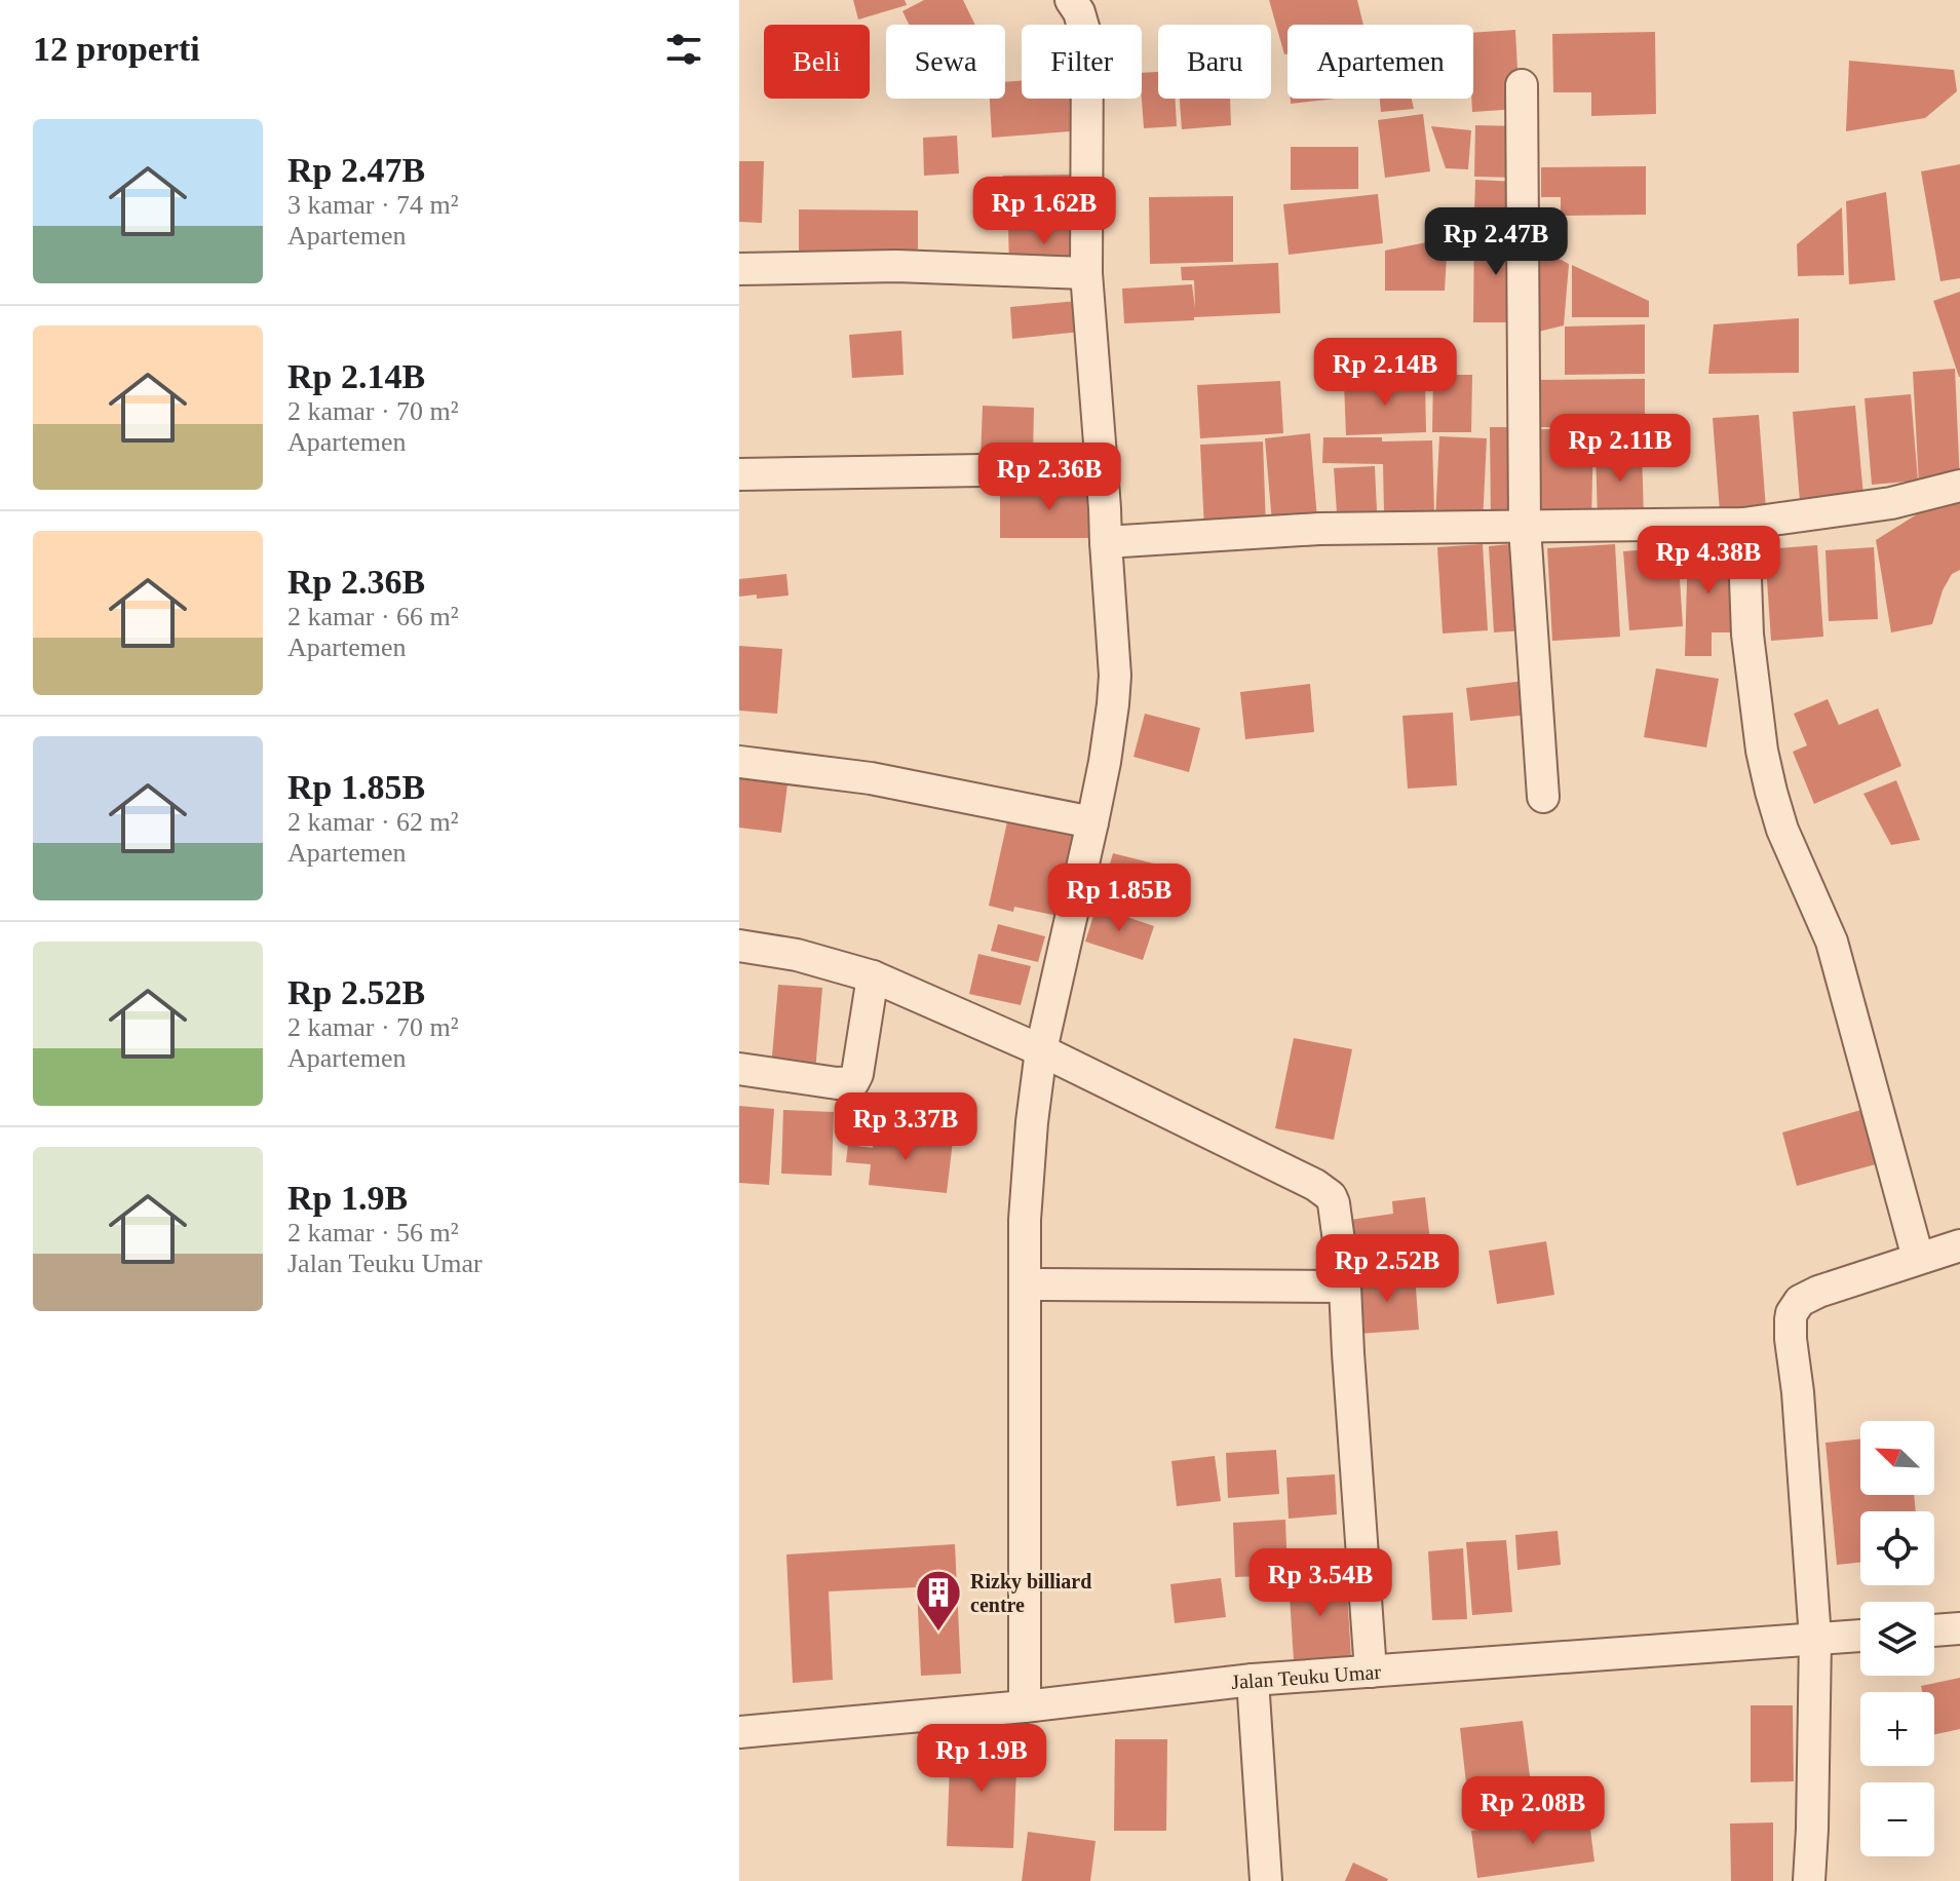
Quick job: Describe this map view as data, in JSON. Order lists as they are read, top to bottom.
{
  "streets": {
    "street": ["Jalan Teuku Umar"]
  },
  "places": {
    "building": ["Rizky billiard centre"]
  },
  "north": "top left",
  "page": {
    "heading": "12 properti",
    "chip": [
      "Beli",
      "Sewa",
      "Filter",
      "Baru",
      "Apartemen"
    ],
    "list": [
      {
        "name": "Rp 2.47B",
        "note": "3 kamar · 74 m² · Apartemen"
      },
      {
        "name": "Rp 2.14B",
        "note": "2 kamar · 70 m² · Apartemen"
      },
      {
        "name": "Rp 2.36B",
        "note": "2 kamar · 66 m² · Apartemen"
      },
      {
        "name": "Rp 1.85B",
        "note": "2 kamar · 62 m² · Apartemen"
      },
      {
        "name": "Rp 2.52B",
        "note": "2 kamar · 70 m² · Apartemen"
      },
      {
        "name": "Rp 1.9B",
        "note": "2 kamar · 56 m² · Jalan Teuku Umar"
      }
    ],
    "price": [
      "Rp 1.62B",
      "Rp 2.47B",
      "Rp 2.14B",
      "Rp 2.11B",
      "Rp 2.36B",
      "Rp 4.38B",
      "Rp 1.85B",
      "Rp 3.37B",
      "Rp 2.52B",
      "Rp 3.54B",
      "Rp 1.9B",
      "Rp 2.08B"
    ],
    "map_buttons": ["+", "−"]
  }
}
